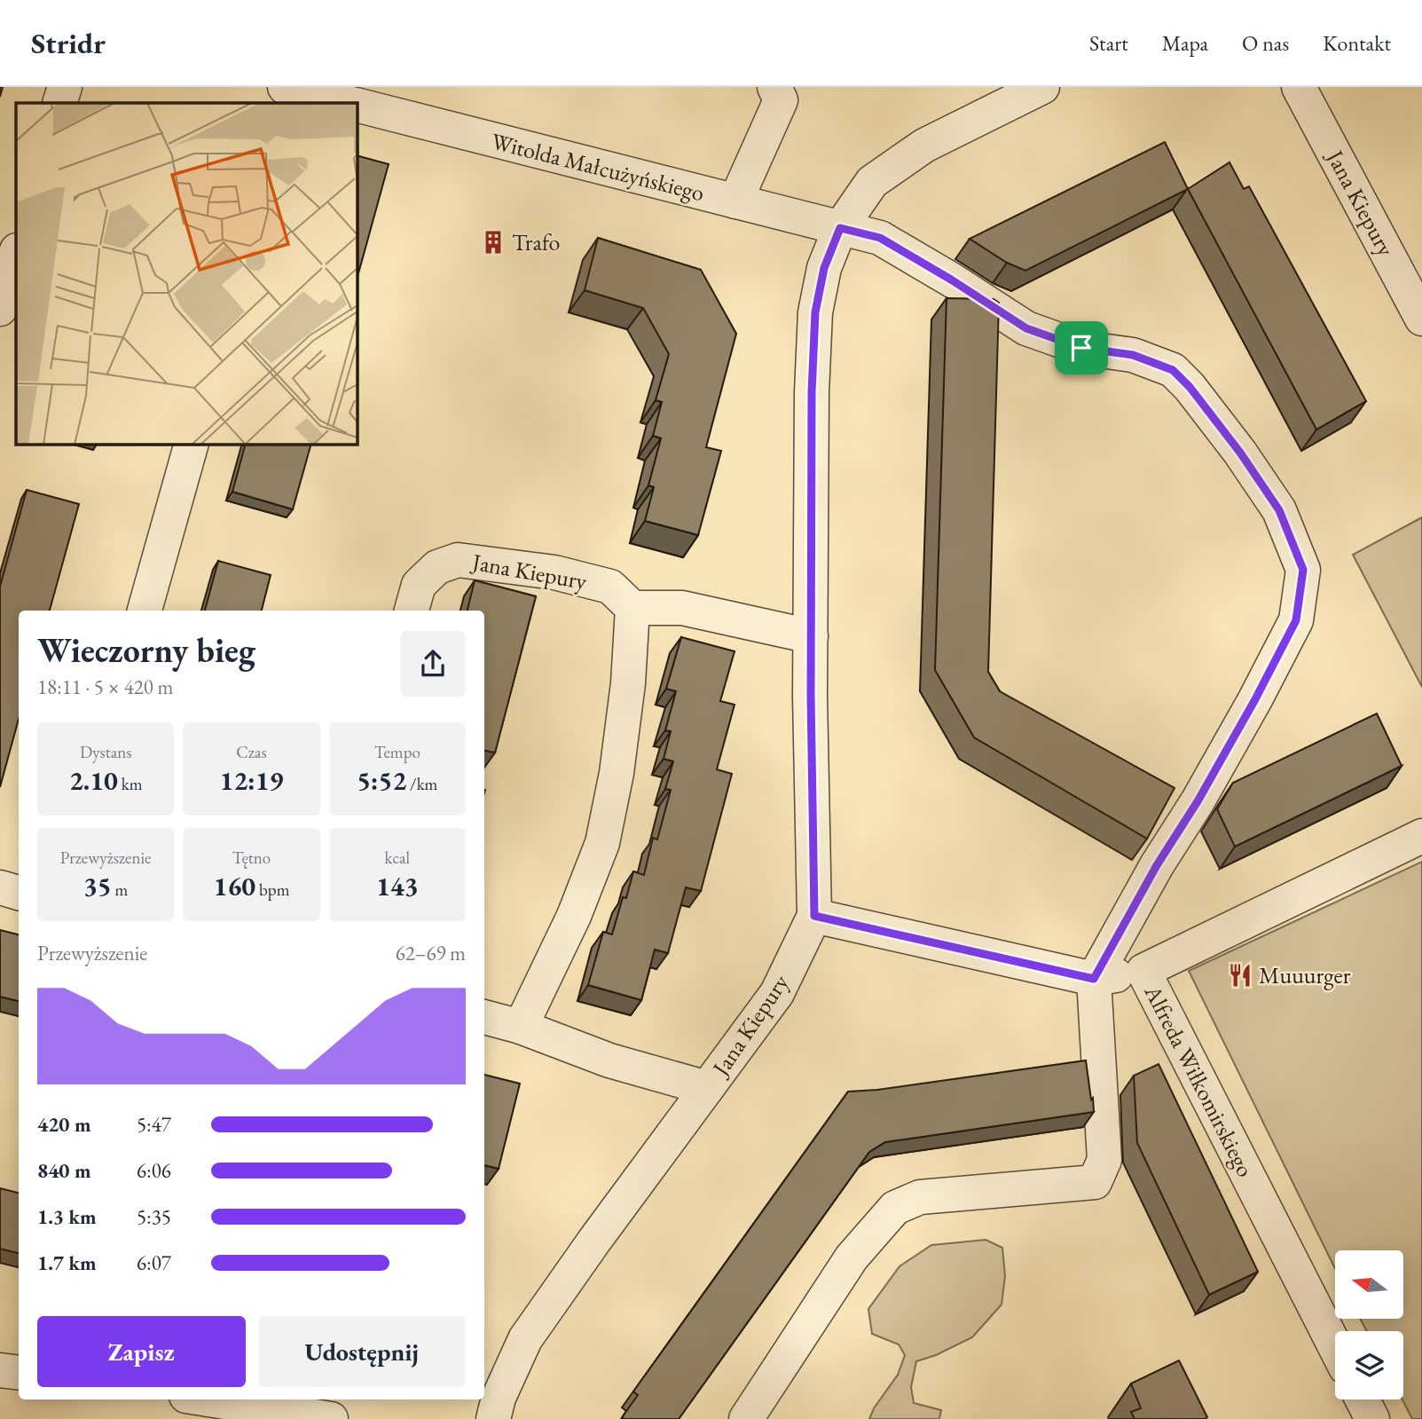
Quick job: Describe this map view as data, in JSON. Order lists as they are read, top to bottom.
{
  "streets": {
    "street": ["Witolda Małcużyńskiego", "Jana Kiepury", "Alfreda Wiłkomirskiego"]
  },
  "crossings": [
    ["Witolda Małcużyńskiego", "Jana Kiepury"]
  ],
  "places": {
    "building": ["Trafo"],
    "restaurant": ["Muuurger"]
  },
  "north": "left",
  "page": {
    "header": "Stridr",
    "nav": [
      "Start",
      "Mapa",
      "O nas",
      "Kontakt"
    ],
    "heading": ["Wieczorny bieg", "18:11 · 5 × 420 m"],
    "stats": [
      ["Dystans", "2.10 km"],
      ["Czas", "12:19"],
      ["Tempo", "5:52 /km"],
      ["Przewyższenie", "35 m"],
      ["Tętno", "160 bpm"],
      ["kcal", "143"]
    ],
    "chart": ["Przewyższenie", "62–69 m"],
    "list": [
      {
        "name": "420 m",
        "note": "5:47"
      },
      {
        "name": "840 m",
        "note": "6:06"
      },
      {
        "name": "1.3 km",
        "note": "5:35"
      },
      {
        "name": "1.7 km",
        "note": "6:07"
      }
    ],
    "buttons": ["Zapisz", "Udostępnij"]
  }
}
